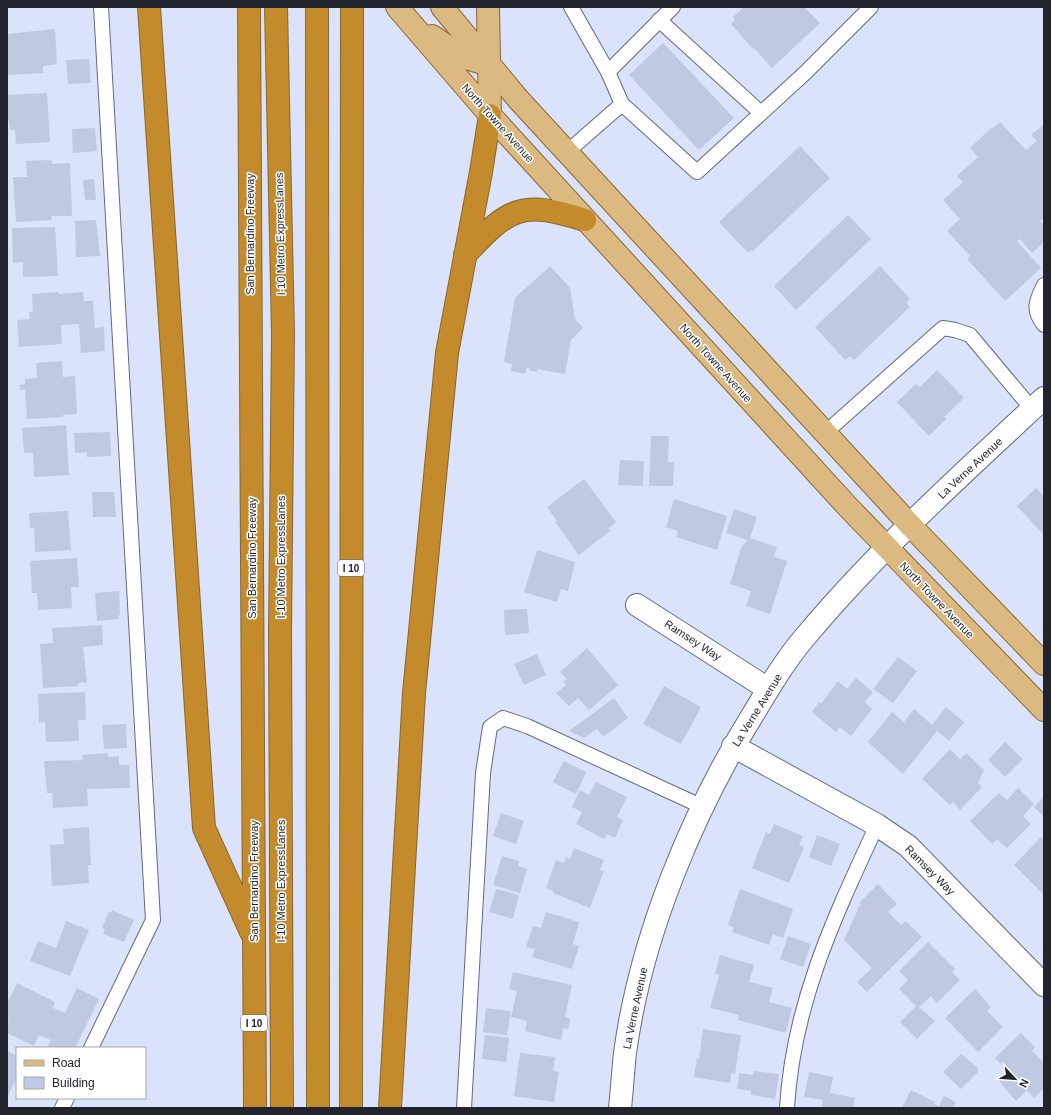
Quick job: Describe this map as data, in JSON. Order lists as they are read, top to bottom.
{
  "streets": {
    "highway": ["San Bernardino Freeway", "I-10 Metro ExpressLanes", "I 10"],
    "main road": ["North Towne Avenue", "La Verne Avenue", "Ramsey Way"]
  },
  "crossings": [
    ["North Towne Avenue", "La Verne Avenue"],
    ["La Verne Avenue", "Ramsey Way"]
  ],
  "legend": ["Road", "Building"],
  "north": "bottom right"
}
